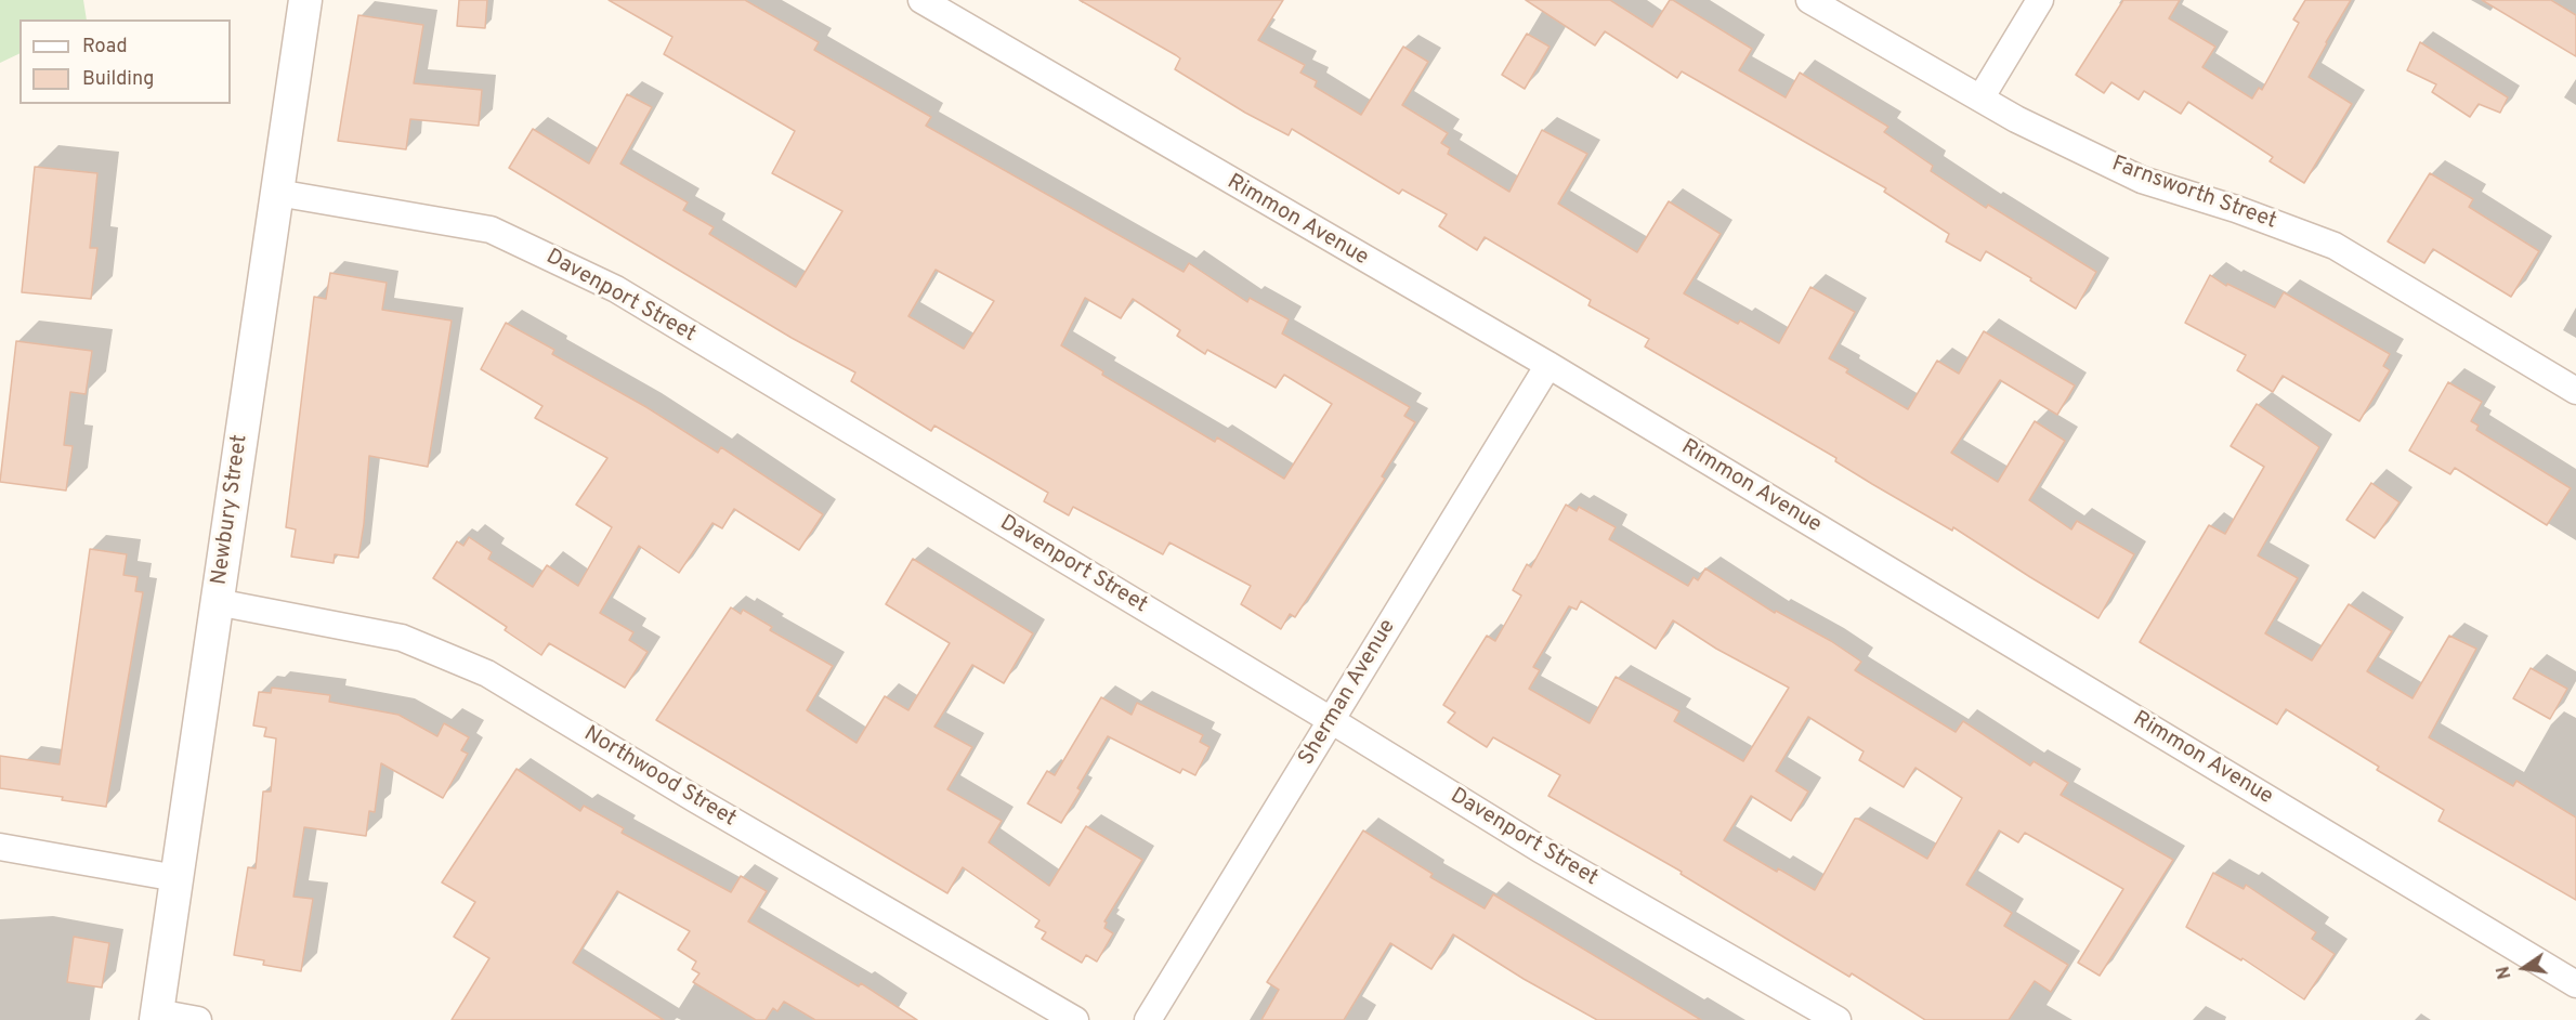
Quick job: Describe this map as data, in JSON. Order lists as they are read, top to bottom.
{
  "streets": {
    "street": [
      "Farnsworth Street",
      "Rimmon Avenue",
      "Davenport Street",
      "Newbury Street",
      "Sherman Avenue",
      "Northwood Street"
    ]
  },
  "crossings": [
    ["Rimmon Avenue", "Sherman Avenue"],
    ["Davenport Street", "Newbury Street"],
    ["Davenport Street", "Sherman Avenue"],
    ["Newbury Street", "Northwood Street"]
  ],
  "legend": ["Road", "Building"],
  "north": "left"
}
